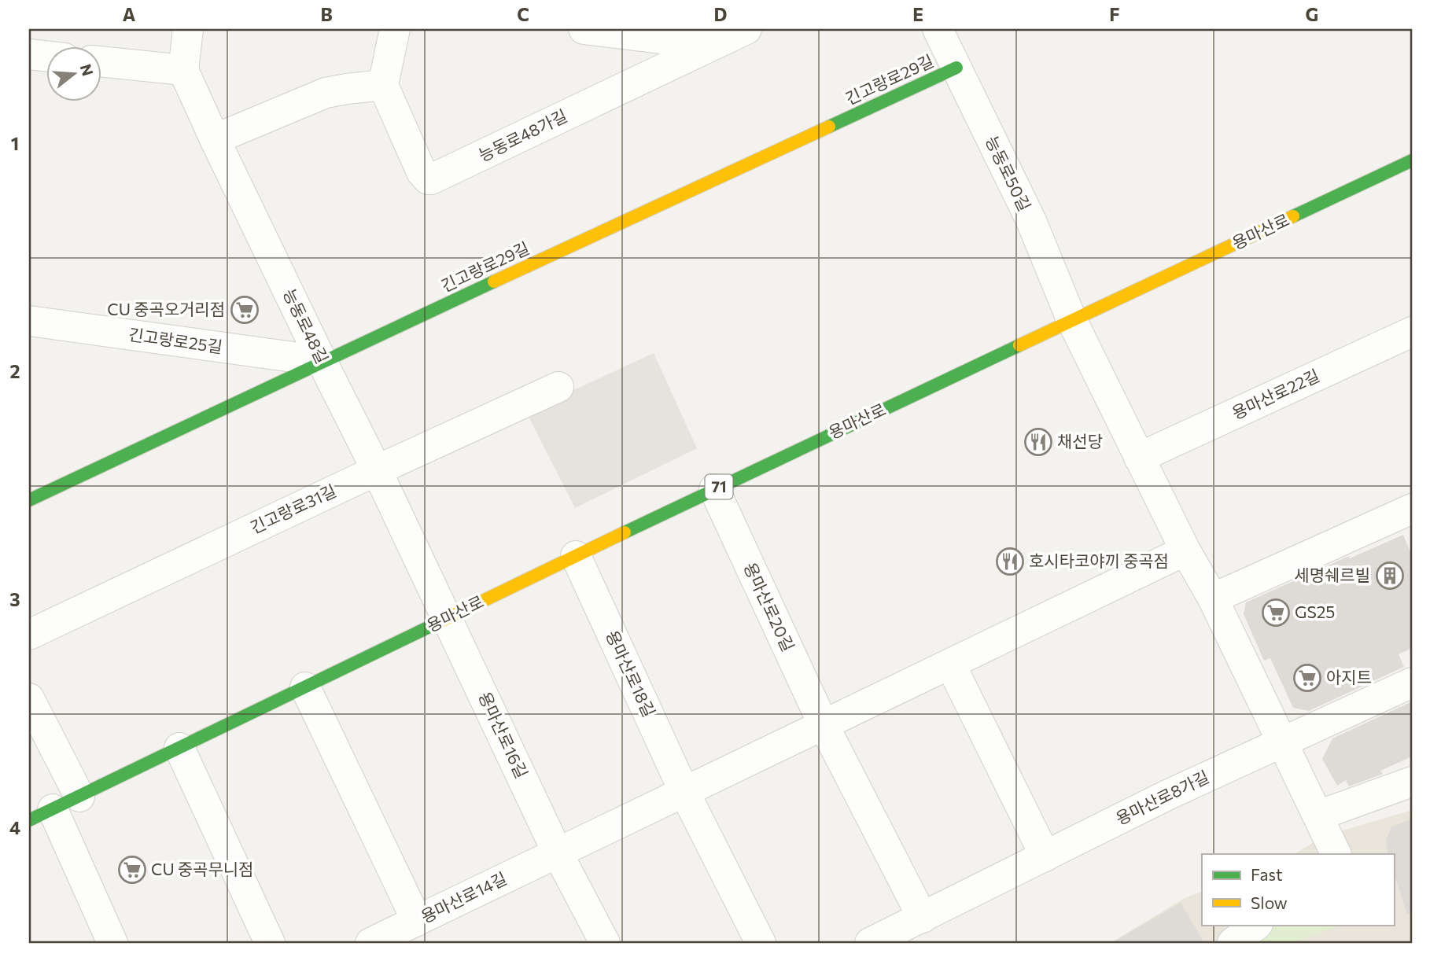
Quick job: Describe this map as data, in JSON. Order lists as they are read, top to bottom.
{
  "streets": {
    "main road": ["긴고랑로29길", "용마산로", "71"],
    "street": [
      "능동로48가길",
      "능동로50길",
      "능동로48길",
      "긴고랑로25길",
      "용마산로22길",
      "긴고랑로31길",
      "용마산로20길",
      "용마산로18길",
      "용마산로16길",
      "용마산로8가길",
      "용마산로14길"
    ]
  },
  "crossings": [
    ["긴고랑로29길", "능동로50길"],
    ["긴고랑로29길", "능동로48길"],
    ["긴고랑로29길", "긴고랑로25길"],
    ["능동로50길", "용마산로"],
    ["용마산로", "능동로48길"],
    ["용마산로", "용마산로20길"],
    ["용마산로", "용마산로18길"],
    ["용마산로", "용마산로16길"],
    ["능동로48길", "긴고랑로25길"],
    ["능동로48길", "긴고랑로31길"],
    ["능동로48길", "용마산로16길"],
    ["용마산로20길", "용마산로8가길"],
    ["용마산로16길", "용마산로14길"]
  ],
  "places": {
    "supermarket": [
      "CU 중곡오거리점",
      "GS25",
      "아지트",
      "CU 중곡무니점"
    ],
    "restaurant": ["채선당", "호시타코야끼 중곡점"],
    "building": ["세명쉐르빌"]
  },
  "legend": ["Fast", "Slow"],
  "north": "right",
  "grid": {
    "columns": [
      "A",
      "B",
      "C",
      "D",
      "E",
      "F",
      "G"
    ],
    "rows": [
      "1",
      "2",
      "3",
      "4"
    ]
  }
}
